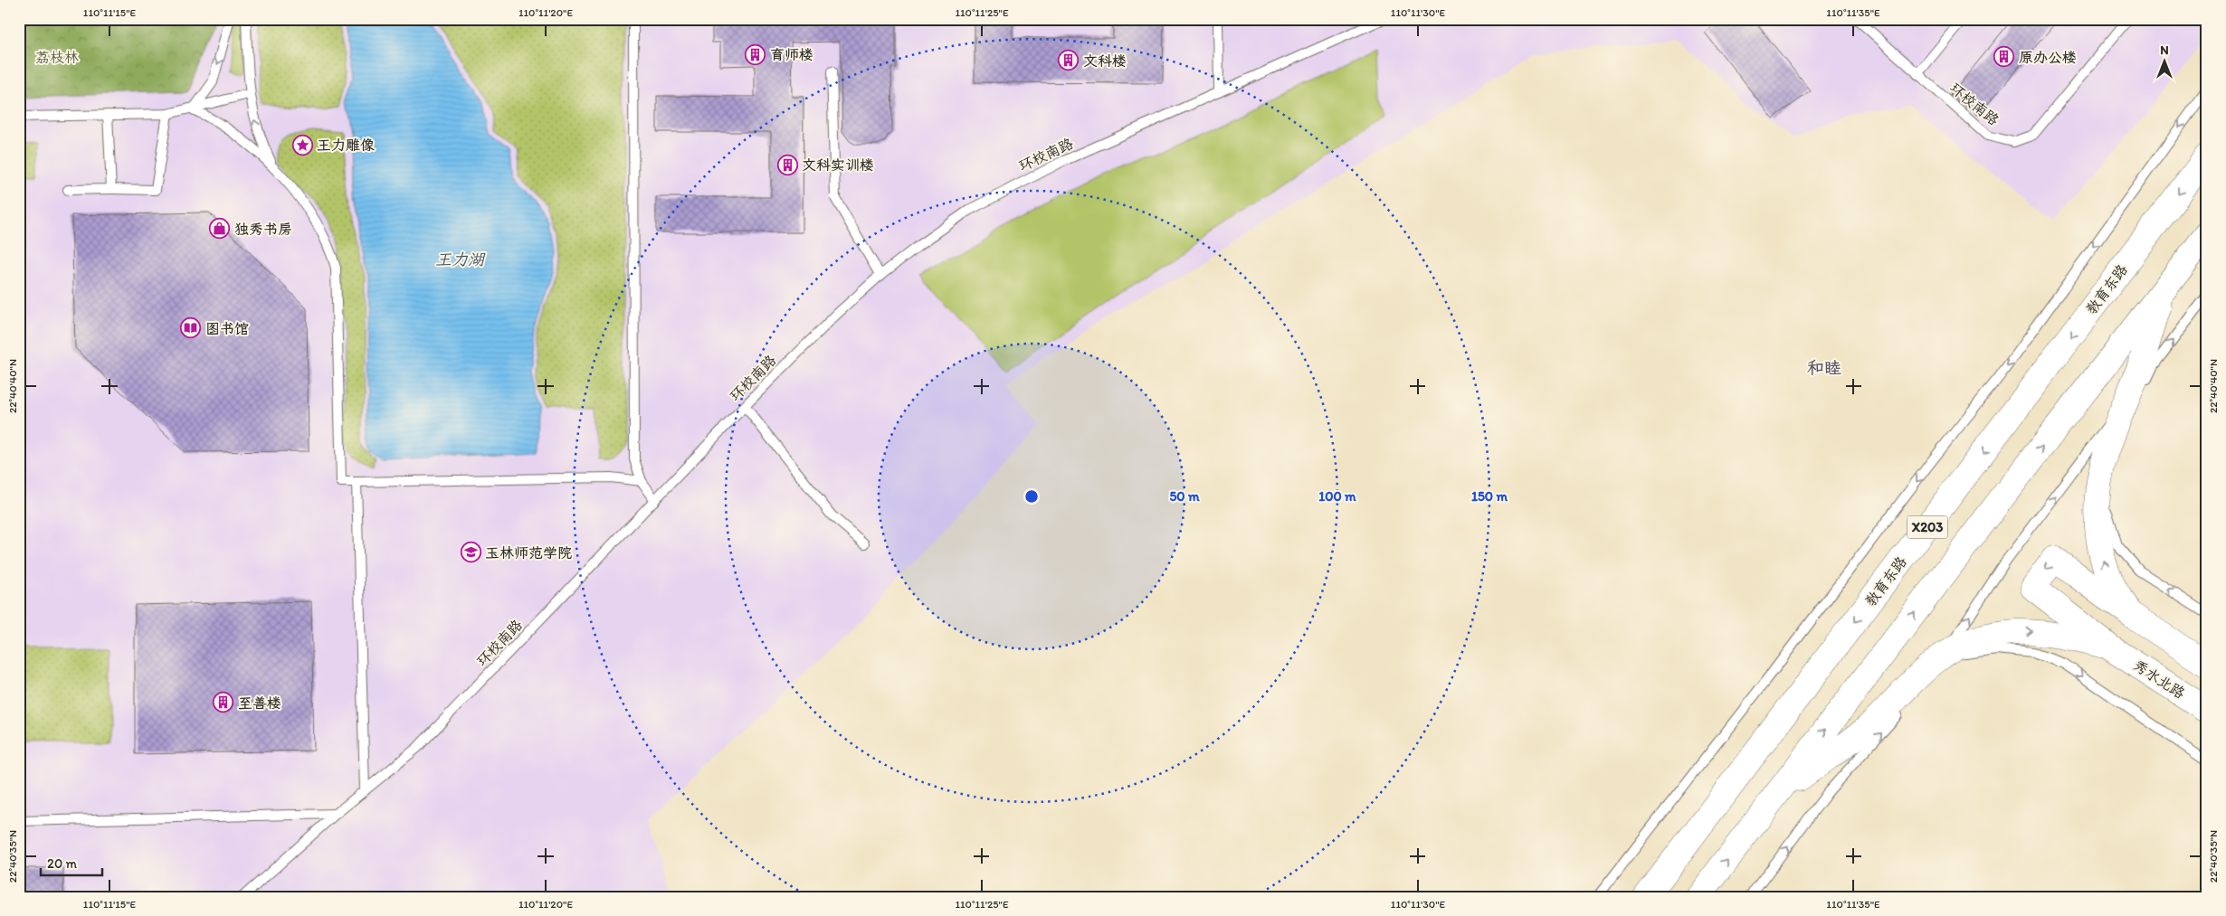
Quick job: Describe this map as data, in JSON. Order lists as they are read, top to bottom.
{
  "streets": {
    "main road": ["教育东路", "X203", "秀水北路"],
    "lane": ["环校南路"]
  },
  "districts": ["和睦"],
  "water": ["王力湖"],
  "parks": ["荔枝林"],
  "places": {
    "building": [
      "育师楼",
      "原办公楼",
      "文科楼",
      "文科实训楼",
      "至善楼"
    ],
    "place": ["王力雕像"],
    "shop": ["独秀书房"],
    "library": ["图书馆"],
    "school or university": ["玉林师范学院"]
  },
  "scale_bar": "20 m",
  "north": "top",
  "coordinates": [
    "110°11'15\"E",
    "110°11'20\"E",
    "110°11'25\"E",
    "110°11'30\"E",
    "110°11'35\"E",
    "22°40'40\"N",
    "22°40'35\"N"
  ],
  "rings": ["50 m", "100 m", "150 m"]
}
